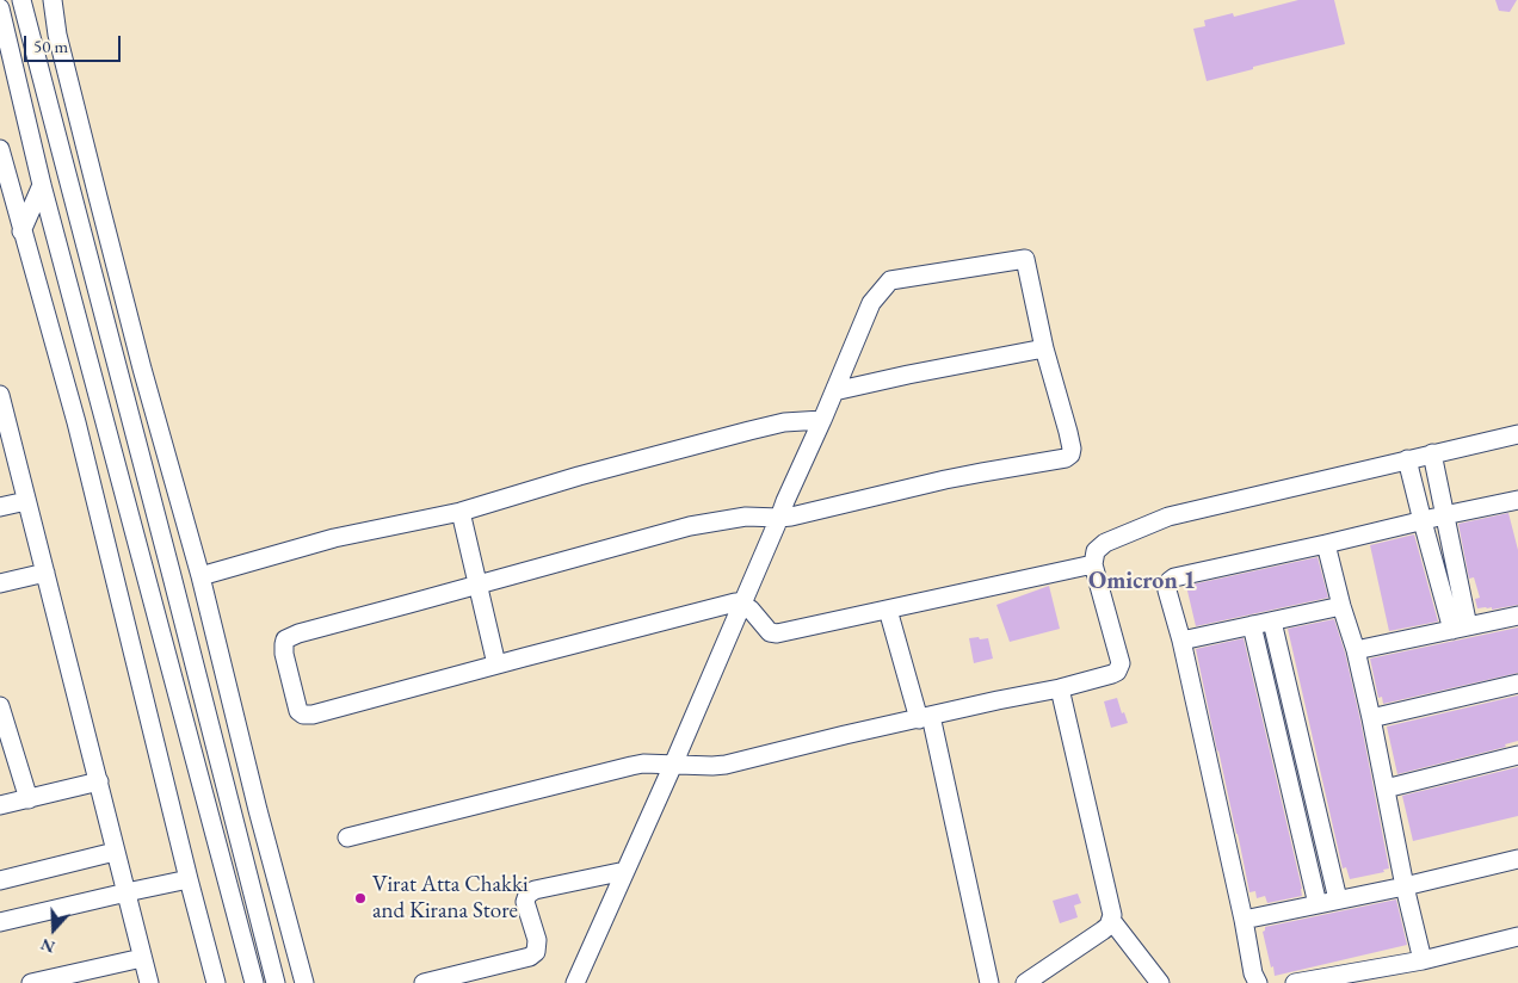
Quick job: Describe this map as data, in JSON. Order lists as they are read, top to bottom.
{
  "districts": ["Omicron 1"],
  "places": ["Virat Atta Chakki and Kirana Store"],
  "scale_bar": "50 m",
  "north": "bottom"
}
